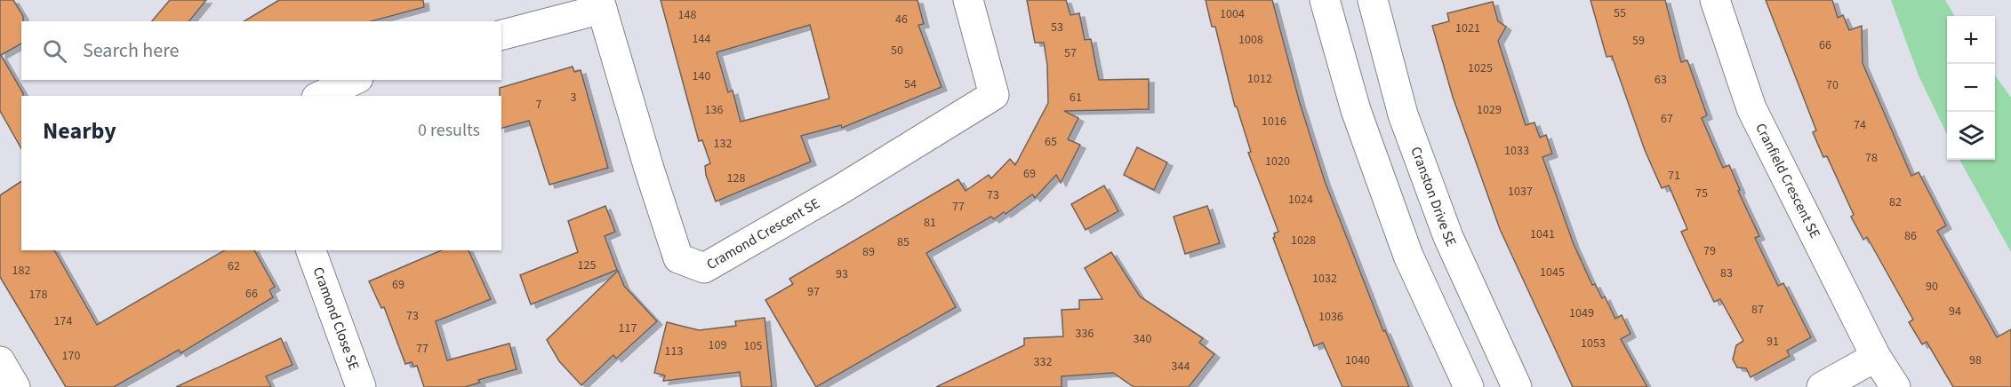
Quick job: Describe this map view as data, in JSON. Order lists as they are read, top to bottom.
{
  "streets": {
    "street": [
      "Cranfield Crescent SE",
      "Cranston Drive SE",
      "Cramond Crescent SE",
      "Cramond Close SE"
    ]
  },
  "house_numbers": [
    "55",
    "1004",
    "148",
    "46",
    "53",
    "1021",
    "144",
    "1008",
    "59",
    "66",
    "50",
    "57",
    "1025",
    "140",
    "1012",
    "63",
    "54",
    "70",
    "3",
    "61",
    "7",
    "136",
    "1029",
    "67",
    "1016",
    "74",
    "65",
    "132",
    "1033",
    "78",
    "1020",
    "69",
    "71",
    "128",
    "1037",
    "75",
    "73",
    "1024",
    "82",
    "77",
    "81",
    "1041",
    "86",
    "1028",
    "85",
    "79",
    "89",
    "125",
    "62",
    "182",
    "1045",
    "83",
    "93",
    "1032",
    "69",
    "90",
    "97",
    "66",
    "178",
    "87",
    "94",
    "1049",
    "73",
    "1036",
    "174",
    "117",
    "336",
    "340",
    "91",
    "1053",
    "109",
    "105",
    "77",
    "113",
    "170",
    "1040",
    "98",
    "332",
    "344"
  ],
  "page": {
    "map_buttons": ["+", "−"],
    "search": "Search here",
    "heading": ["Nearby", "0 results"]
  }
}
